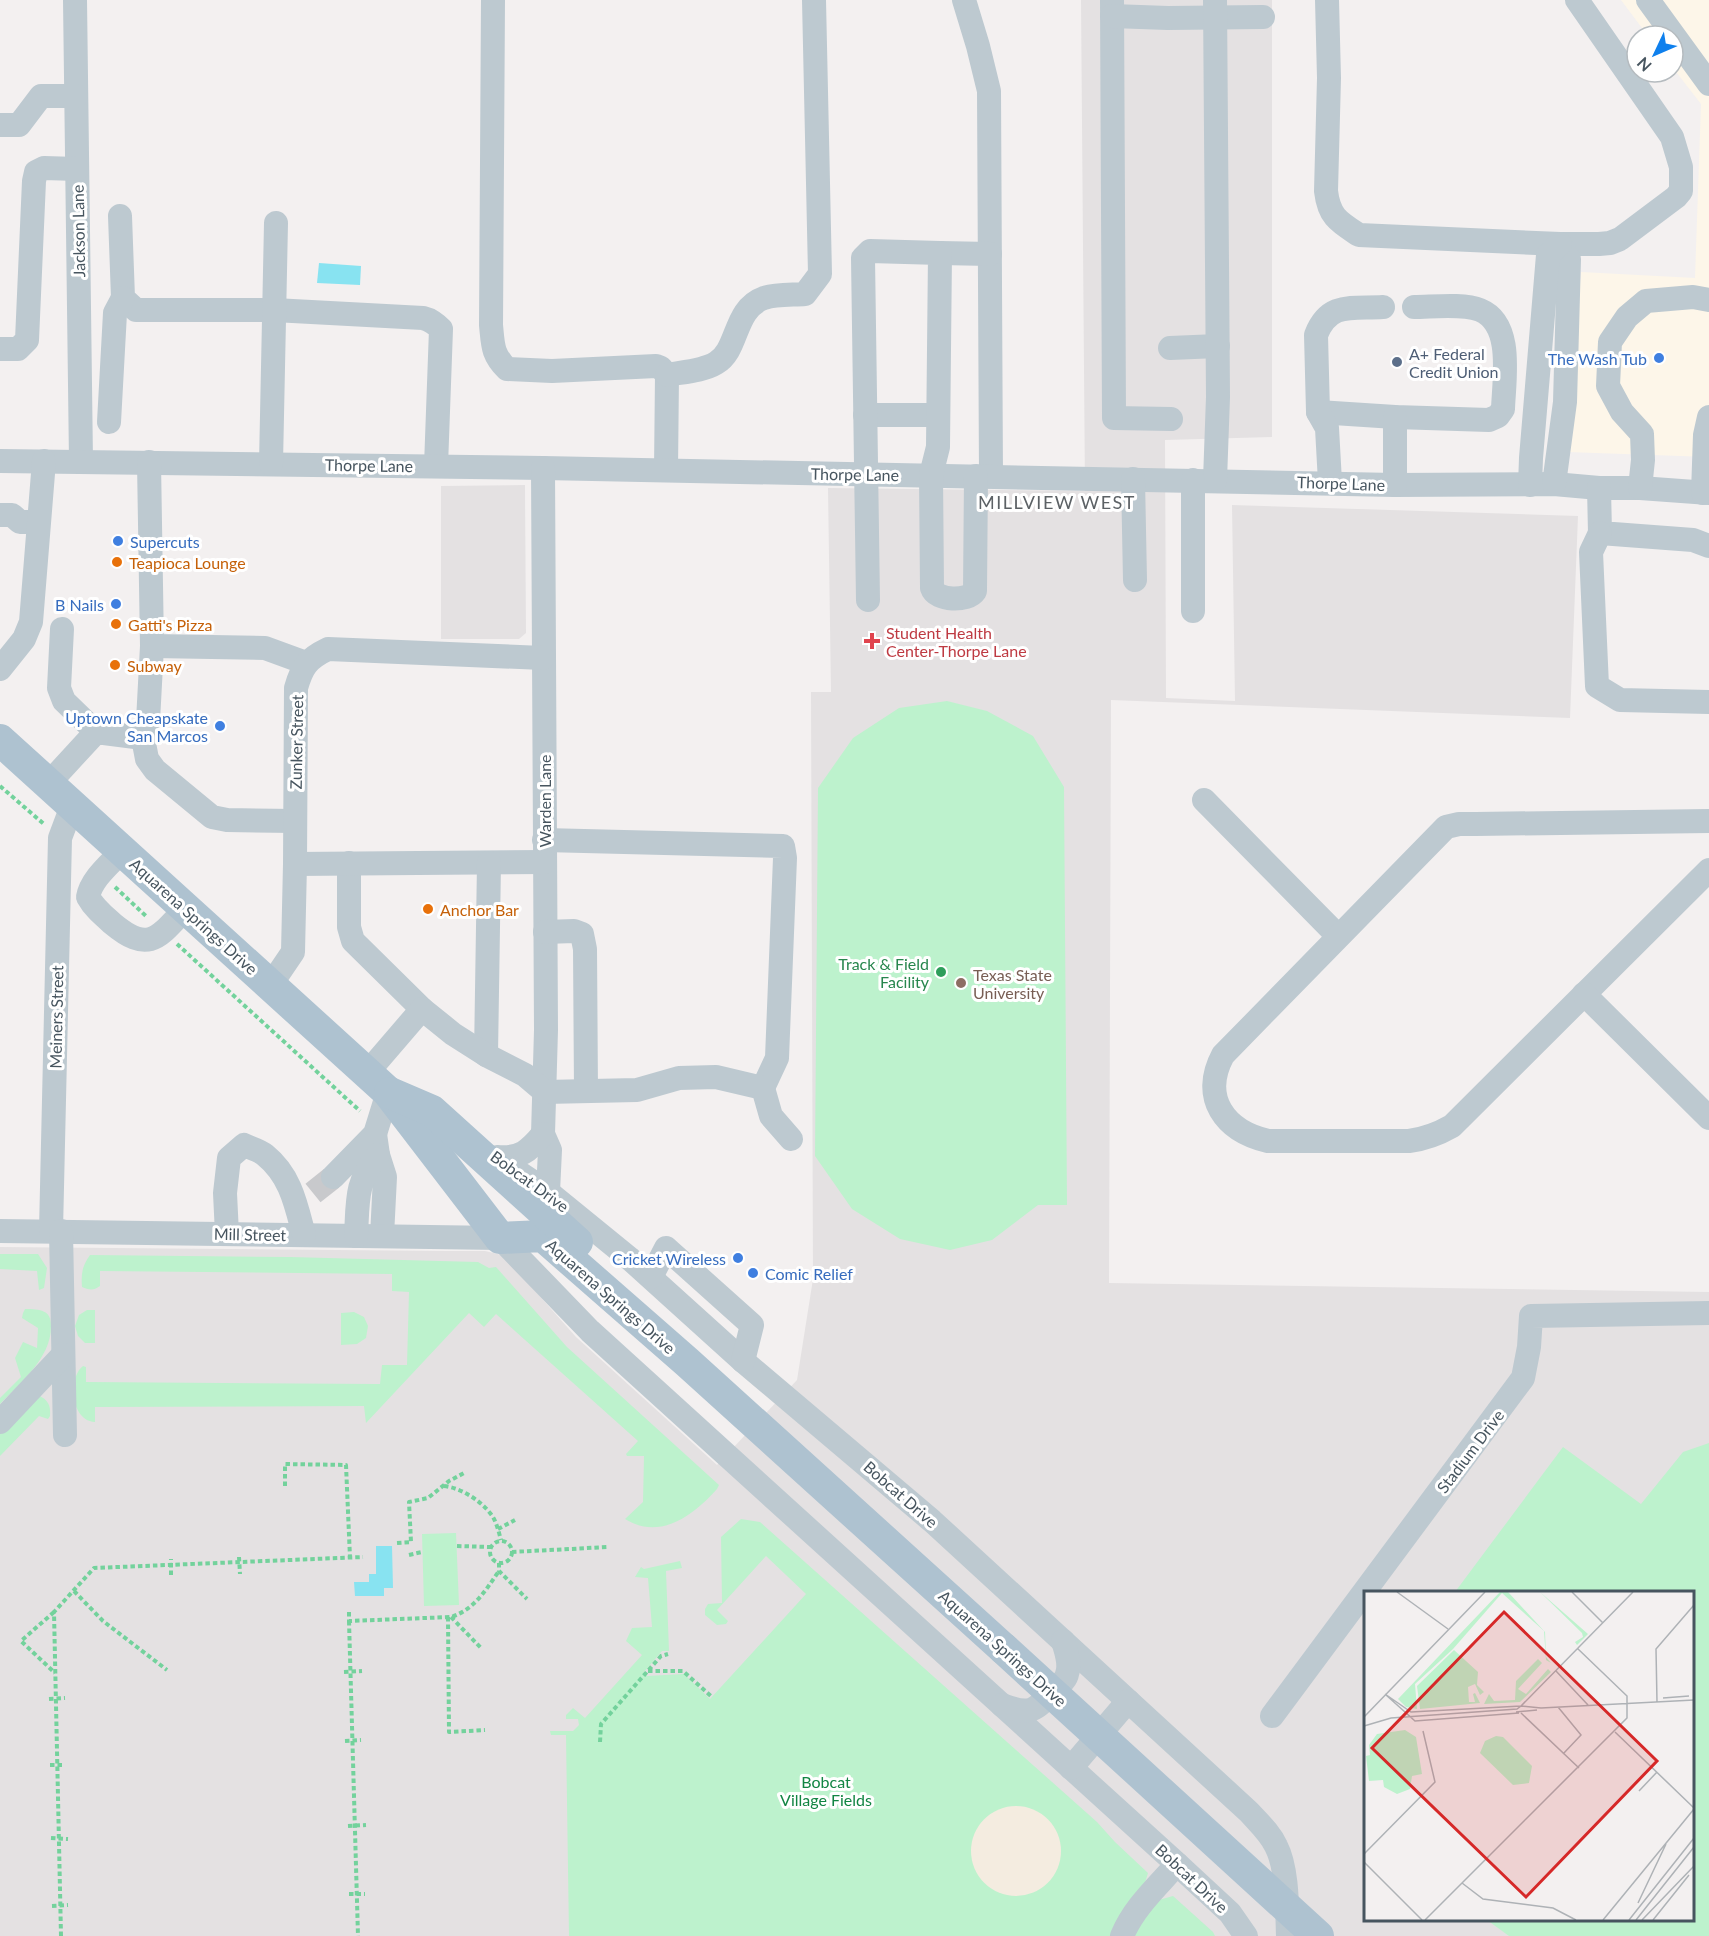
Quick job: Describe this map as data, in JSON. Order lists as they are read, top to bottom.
{
  "streets": {
    "main road": ["Aquarena Springs Drive"],
    "street": [
      "Jackson Lane",
      "Thorpe Lane",
      "Zunker Street",
      "Warden Lane",
      "Meiners Street",
      "Bobcat Drive",
      "Mill Street",
      "Stadium Drive"
    ]
  },
  "crossings": [
    ["Jackson Lane", "Thorpe Lane"],
    ["Thorpe Lane", "Warden Lane"],
    ["Zunker Street", "Aquarena Springs Drive"],
    ["Warden Lane", "Bobcat Drive"],
    ["Aquarena Springs Drive", "Meiners Street"],
    ["Aquarena Springs Drive", "Bobcat Drive"],
    ["Aquarena Springs Drive", "Mill Street"],
    ["Meiners Street", "Mill Street"],
    ["Bobcat Drive", "Mill Street"]
  ],
  "districts": ["MILLVIEW WEST"],
  "parks": ["Bobcat Village Fields"],
  "places": {
    "other": [
      "The Wash Tub",
      "A+ Federal Credit Union",
      "Supercuts",
      "Teapioca Lounge",
      "B Nails",
      "Gatti's Pizza",
      "Subway",
      "Uptown Cheapskate San Marcos",
      "Anchor Bar",
      "Track & Field Facility",
      "Texas State University",
      "Cricket Wireless",
      "Comic Relief"
    ],
    "health": ["Student Health Center-Thorpe Lane"]
  },
  "north": "bottom left"
}
